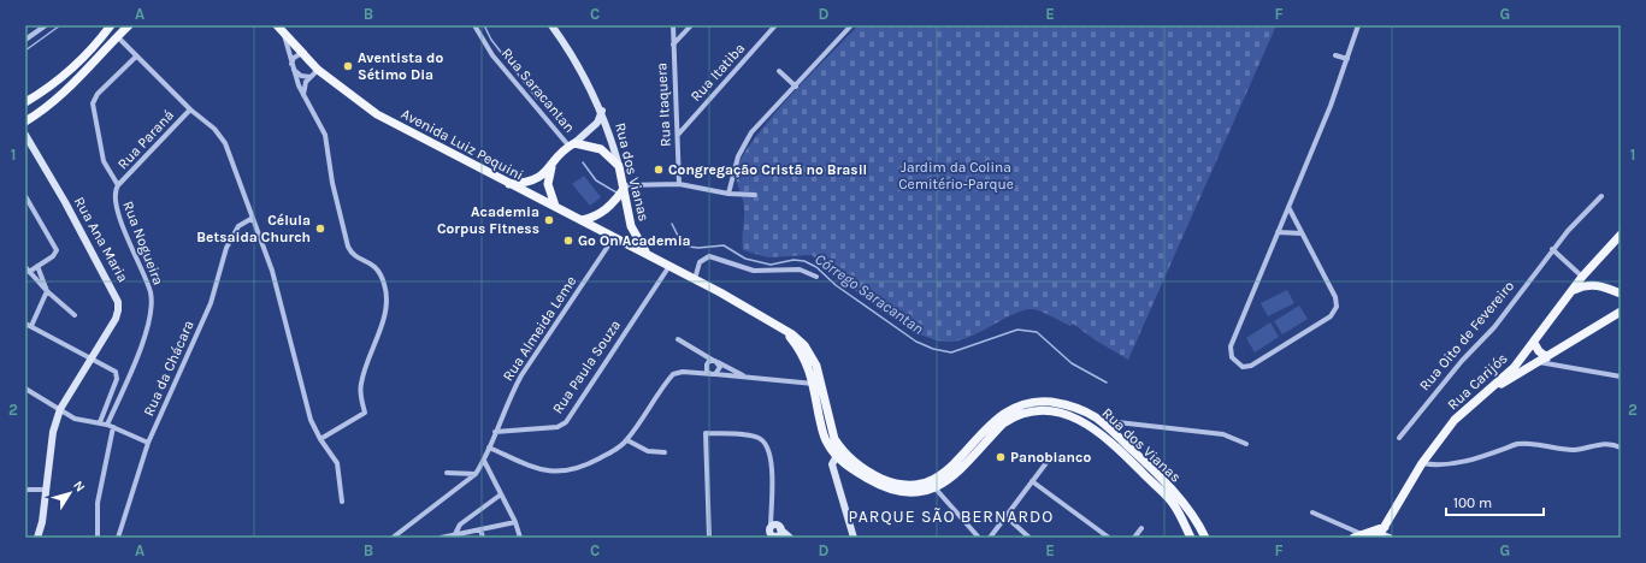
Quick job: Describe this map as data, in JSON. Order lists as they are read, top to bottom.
{
  "streets": {
    "main road": ["Avenida Luiz Pequini", "Rua dos Vianas", "Rua Carijós"],
    "street": [
      "Rua Itatiba",
      "Rua Saracantan",
      "Rua Itaquera",
      "Rua Paraná",
      "Rua Ana Maria",
      "Rua Nogueira",
      "Rua Almeida Leme",
      "Rua Oito de Fevereiro",
      "Rua Paula Souza",
      "Rua da Chácara"
    ]
  },
  "crossings": [
    ["Rua Itatiba", "Rua Itaquera"],
    ["Rua Saracantan", "Avenida Luiz Pequini"],
    ["Rua Saracantan", "Rua dos Vianas"],
    ["Rua Paraná", "Rua Nogueira"],
    ["Avenida Luiz Pequini", "Rua dos Vianas"],
    ["Avenida Luiz Pequini", "Rua Almeida Leme"],
    ["Rua dos Vianas", "Rua Paula Souza"],
    ["Rua Almeida Leme", "Rua Paula Souza"]
  ],
  "districts": ["PARQUE SÃO BERNARDO"],
  "water": ["Córrego Saracantan"],
  "parks": ["Jardim da Colina Cemitério-Parque"],
  "places": [
    "Aventista do Sétimo Dia",
    "Congregação Cristã no Brasil",
    "Academia Corpus Fitness",
    "Célula Betsaida Church",
    "Go On Academia",
    "Panobianco"
  ],
  "scale_bar": "100 m",
  "north": "top right",
  "grid": {
    "columns": [
      "A",
      "B",
      "C",
      "D",
      "E",
      "F",
      "G"
    ],
    "rows": ["1", "2"]
  }
}
